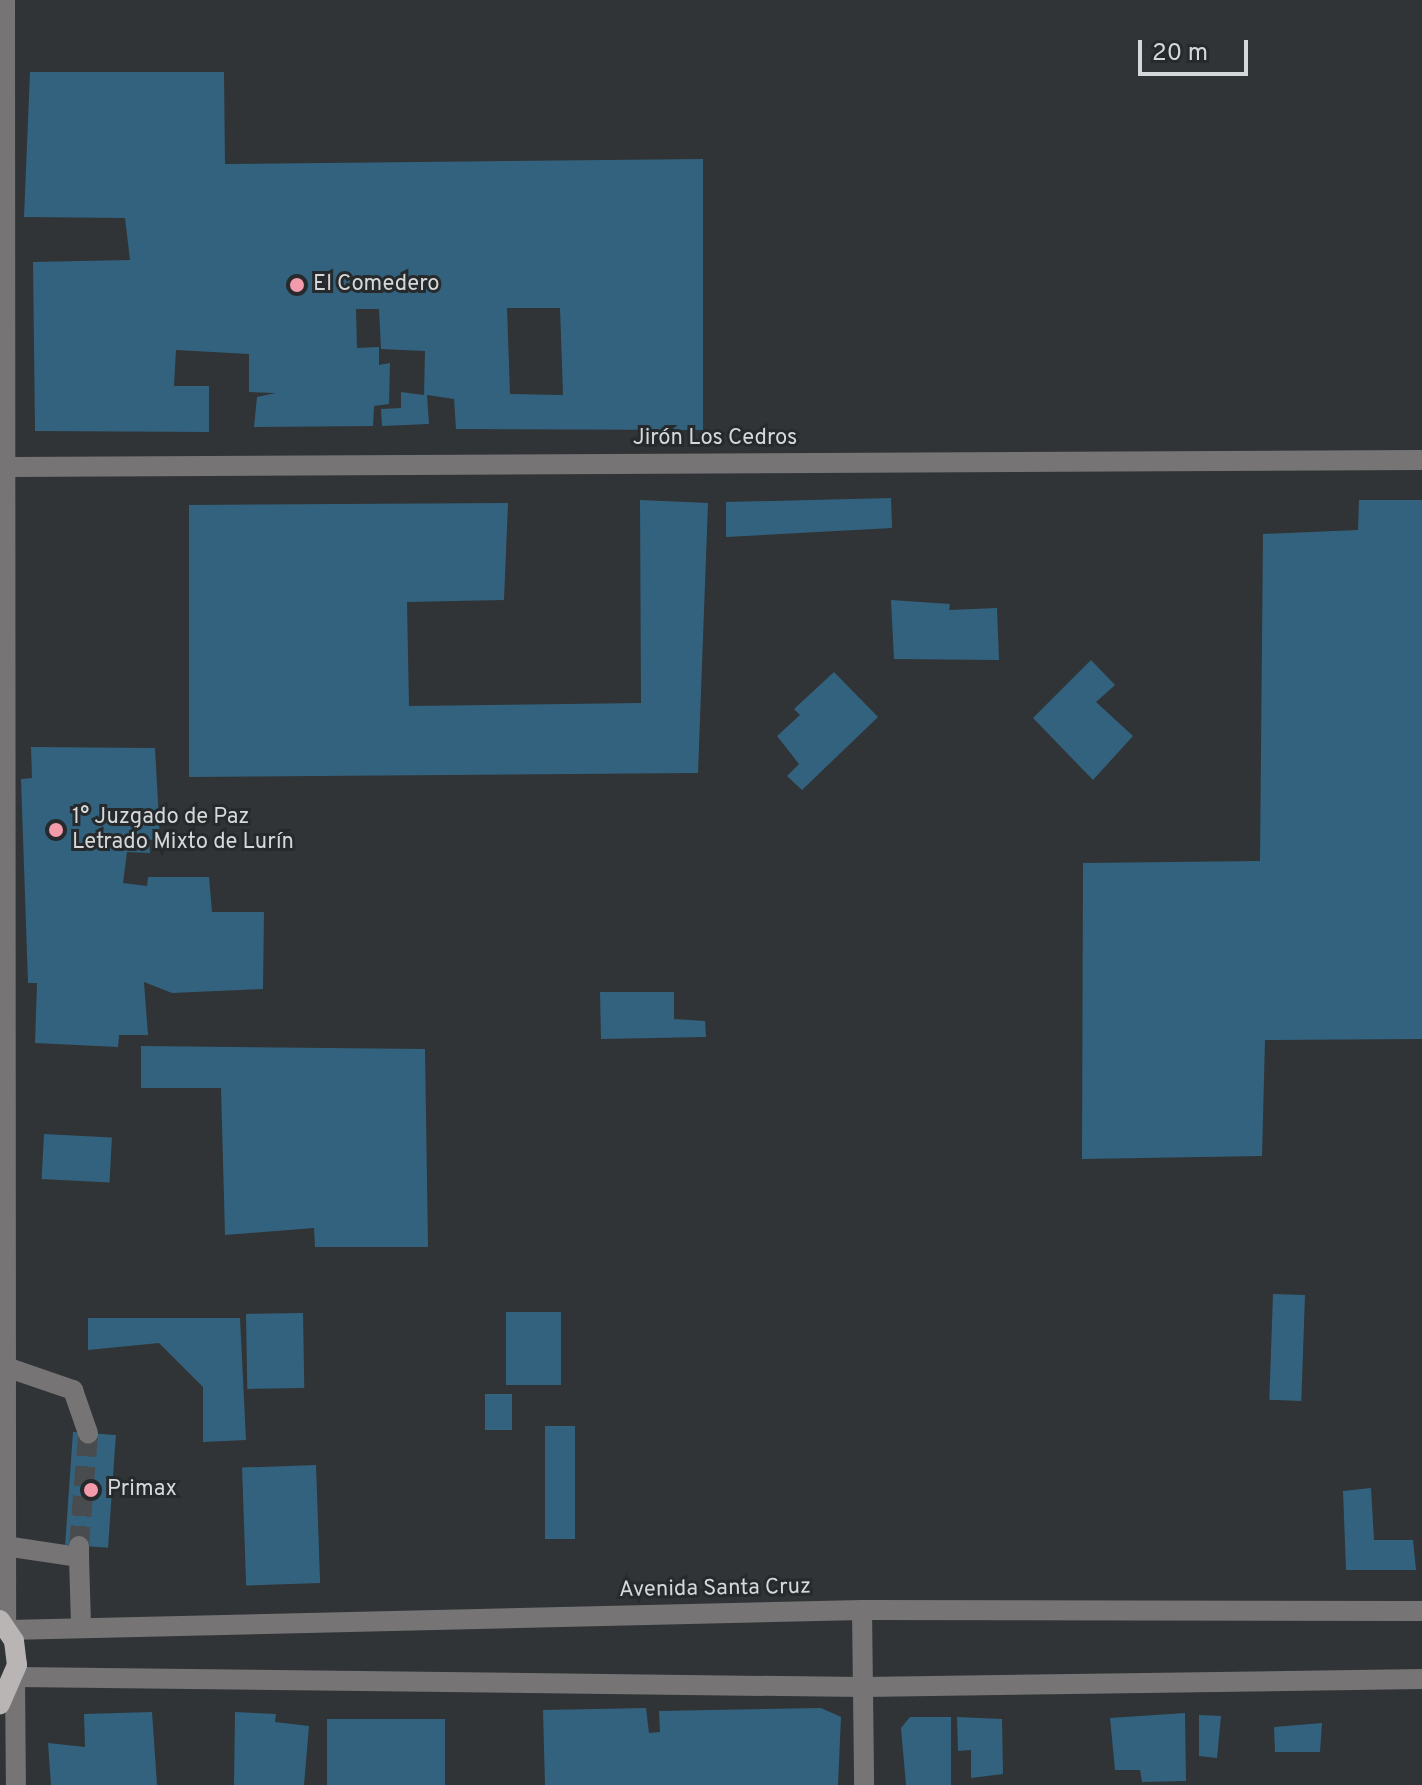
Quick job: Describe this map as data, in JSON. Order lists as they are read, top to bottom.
{
  "streets": {
    "street": ["Jirón Los Cedros", "Avenida Santa Cruz"]
  },
  "places": ["El Comedero", "1° Juzgado de Paz Letrado Mixto de Lurín", "Primax"],
  "scale_bar": "20 m"
}
